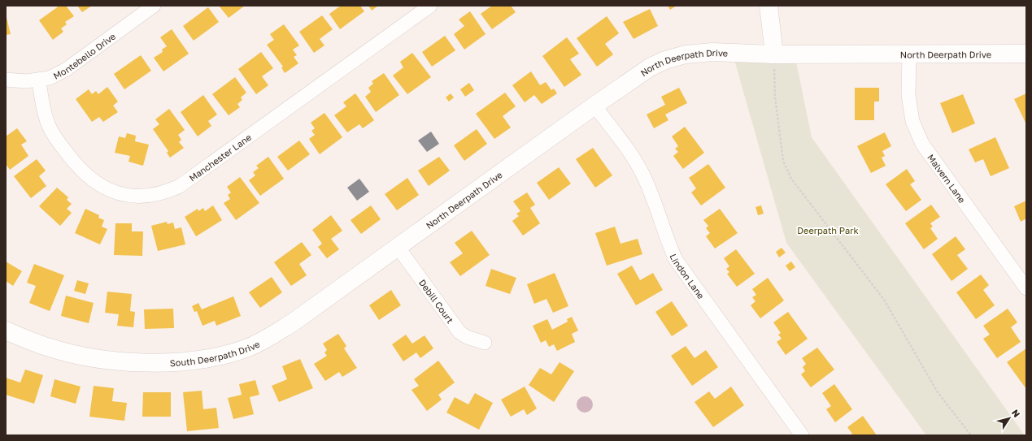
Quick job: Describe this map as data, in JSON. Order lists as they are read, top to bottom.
{
  "streets": {
    "street": [
      "North Deerpath Drive",
      "Montebello Drive",
      "Manchester Lane",
      "Malvern Lane",
      "Lindon Lane",
      "Debill Court",
      "South Deerpath Drive"
    ]
  },
  "crossings": [
    ["North Deerpath Drive", "Malvern Lane"],
    ["North Deerpath Drive", "Lindon Lane"],
    ["North Deerpath Drive", "Debill Court"],
    ["North Deerpath Drive", "South Deerpath Drive"],
    ["Montebello Drive", "Manchester Lane"],
    ["Debill Court", "South Deerpath Drive"]
  ],
  "parks": ["Deerpath Park"],
  "north": "top right"
}
